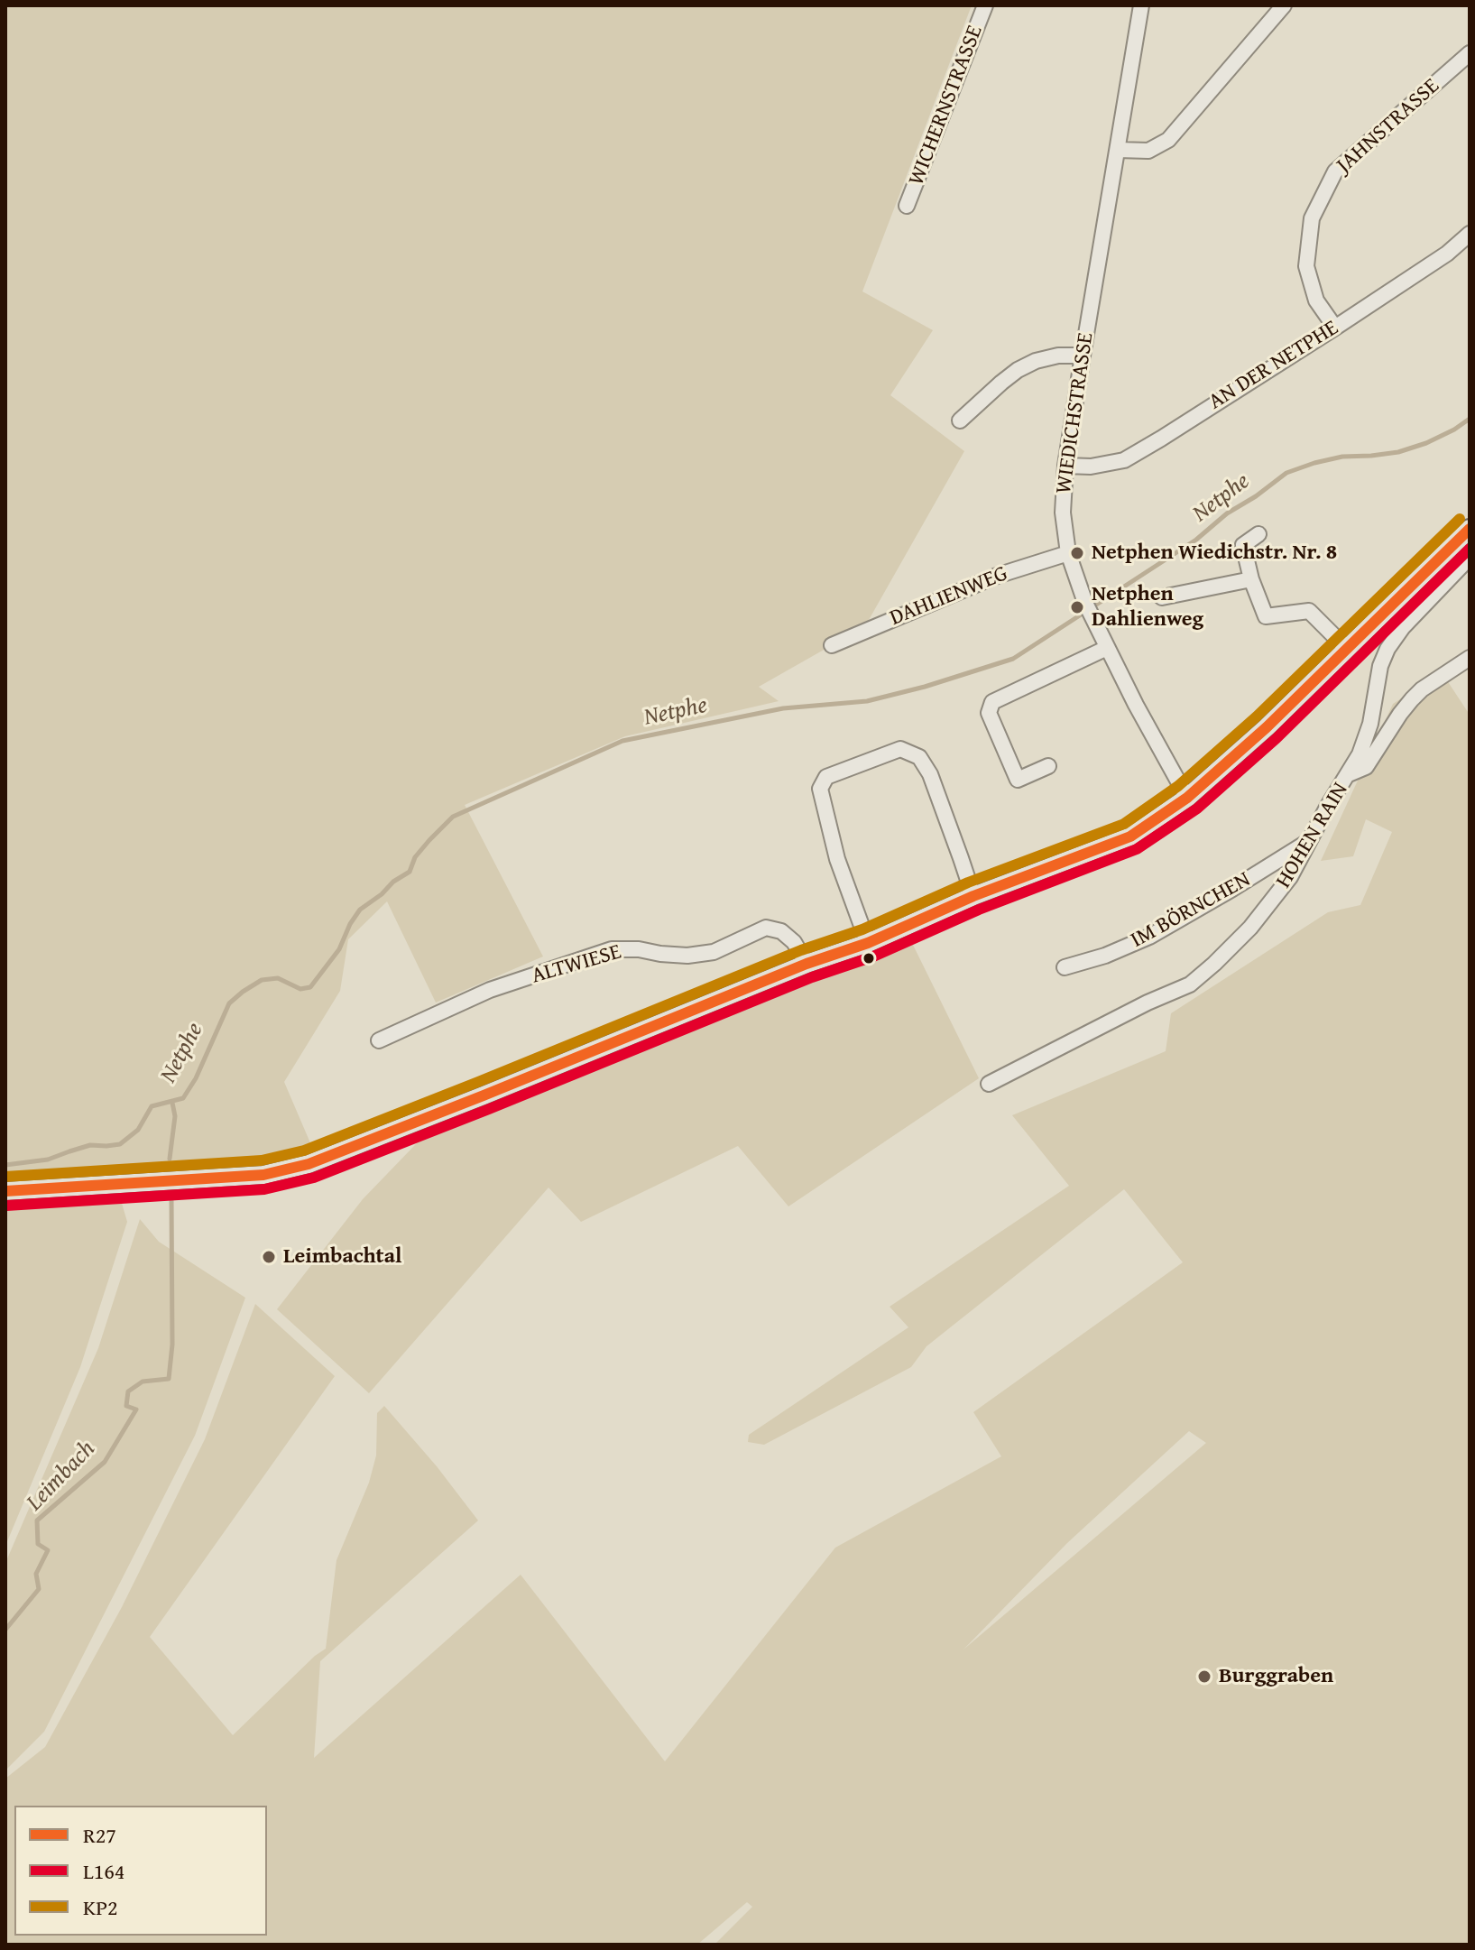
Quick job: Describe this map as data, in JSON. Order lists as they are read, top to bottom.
{
  "streets": {
    "street": [
      "WICHERNSTRASSE",
      "JAHNSTRASSE",
      "AN DER NETPHE",
      "WIEDICHSTRASSE",
      "DAHLIENWEG",
      "HOHEN RAIN",
      "IM BÖRNCHEN",
      "ALTWIESE"
    ]
  },
  "crossings": [
    ["JAHNSTRASSE", "AN DER NETPHE"],
    ["AN DER NETPHE", "WIEDICHSTRASSE"],
    ["WIEDICHSTRASSE", "DAHLIENWEG"],
    ["HOHEN RAIN", "IM BÖRNCHEN"]
  ],
  "water": ["Netphe", "Leimbach"],
  "places": [
    "Netphen Wiedichstr. Nr. 8",
    "Netphen Dahlienweg",
    "Leimbachtal",
    "Burggraben"
  ],
  "lines": ["transit line KP2", "transit line R27", "transit line L164"],
  "legend": ["R27", "L164", "KP2"]
}
